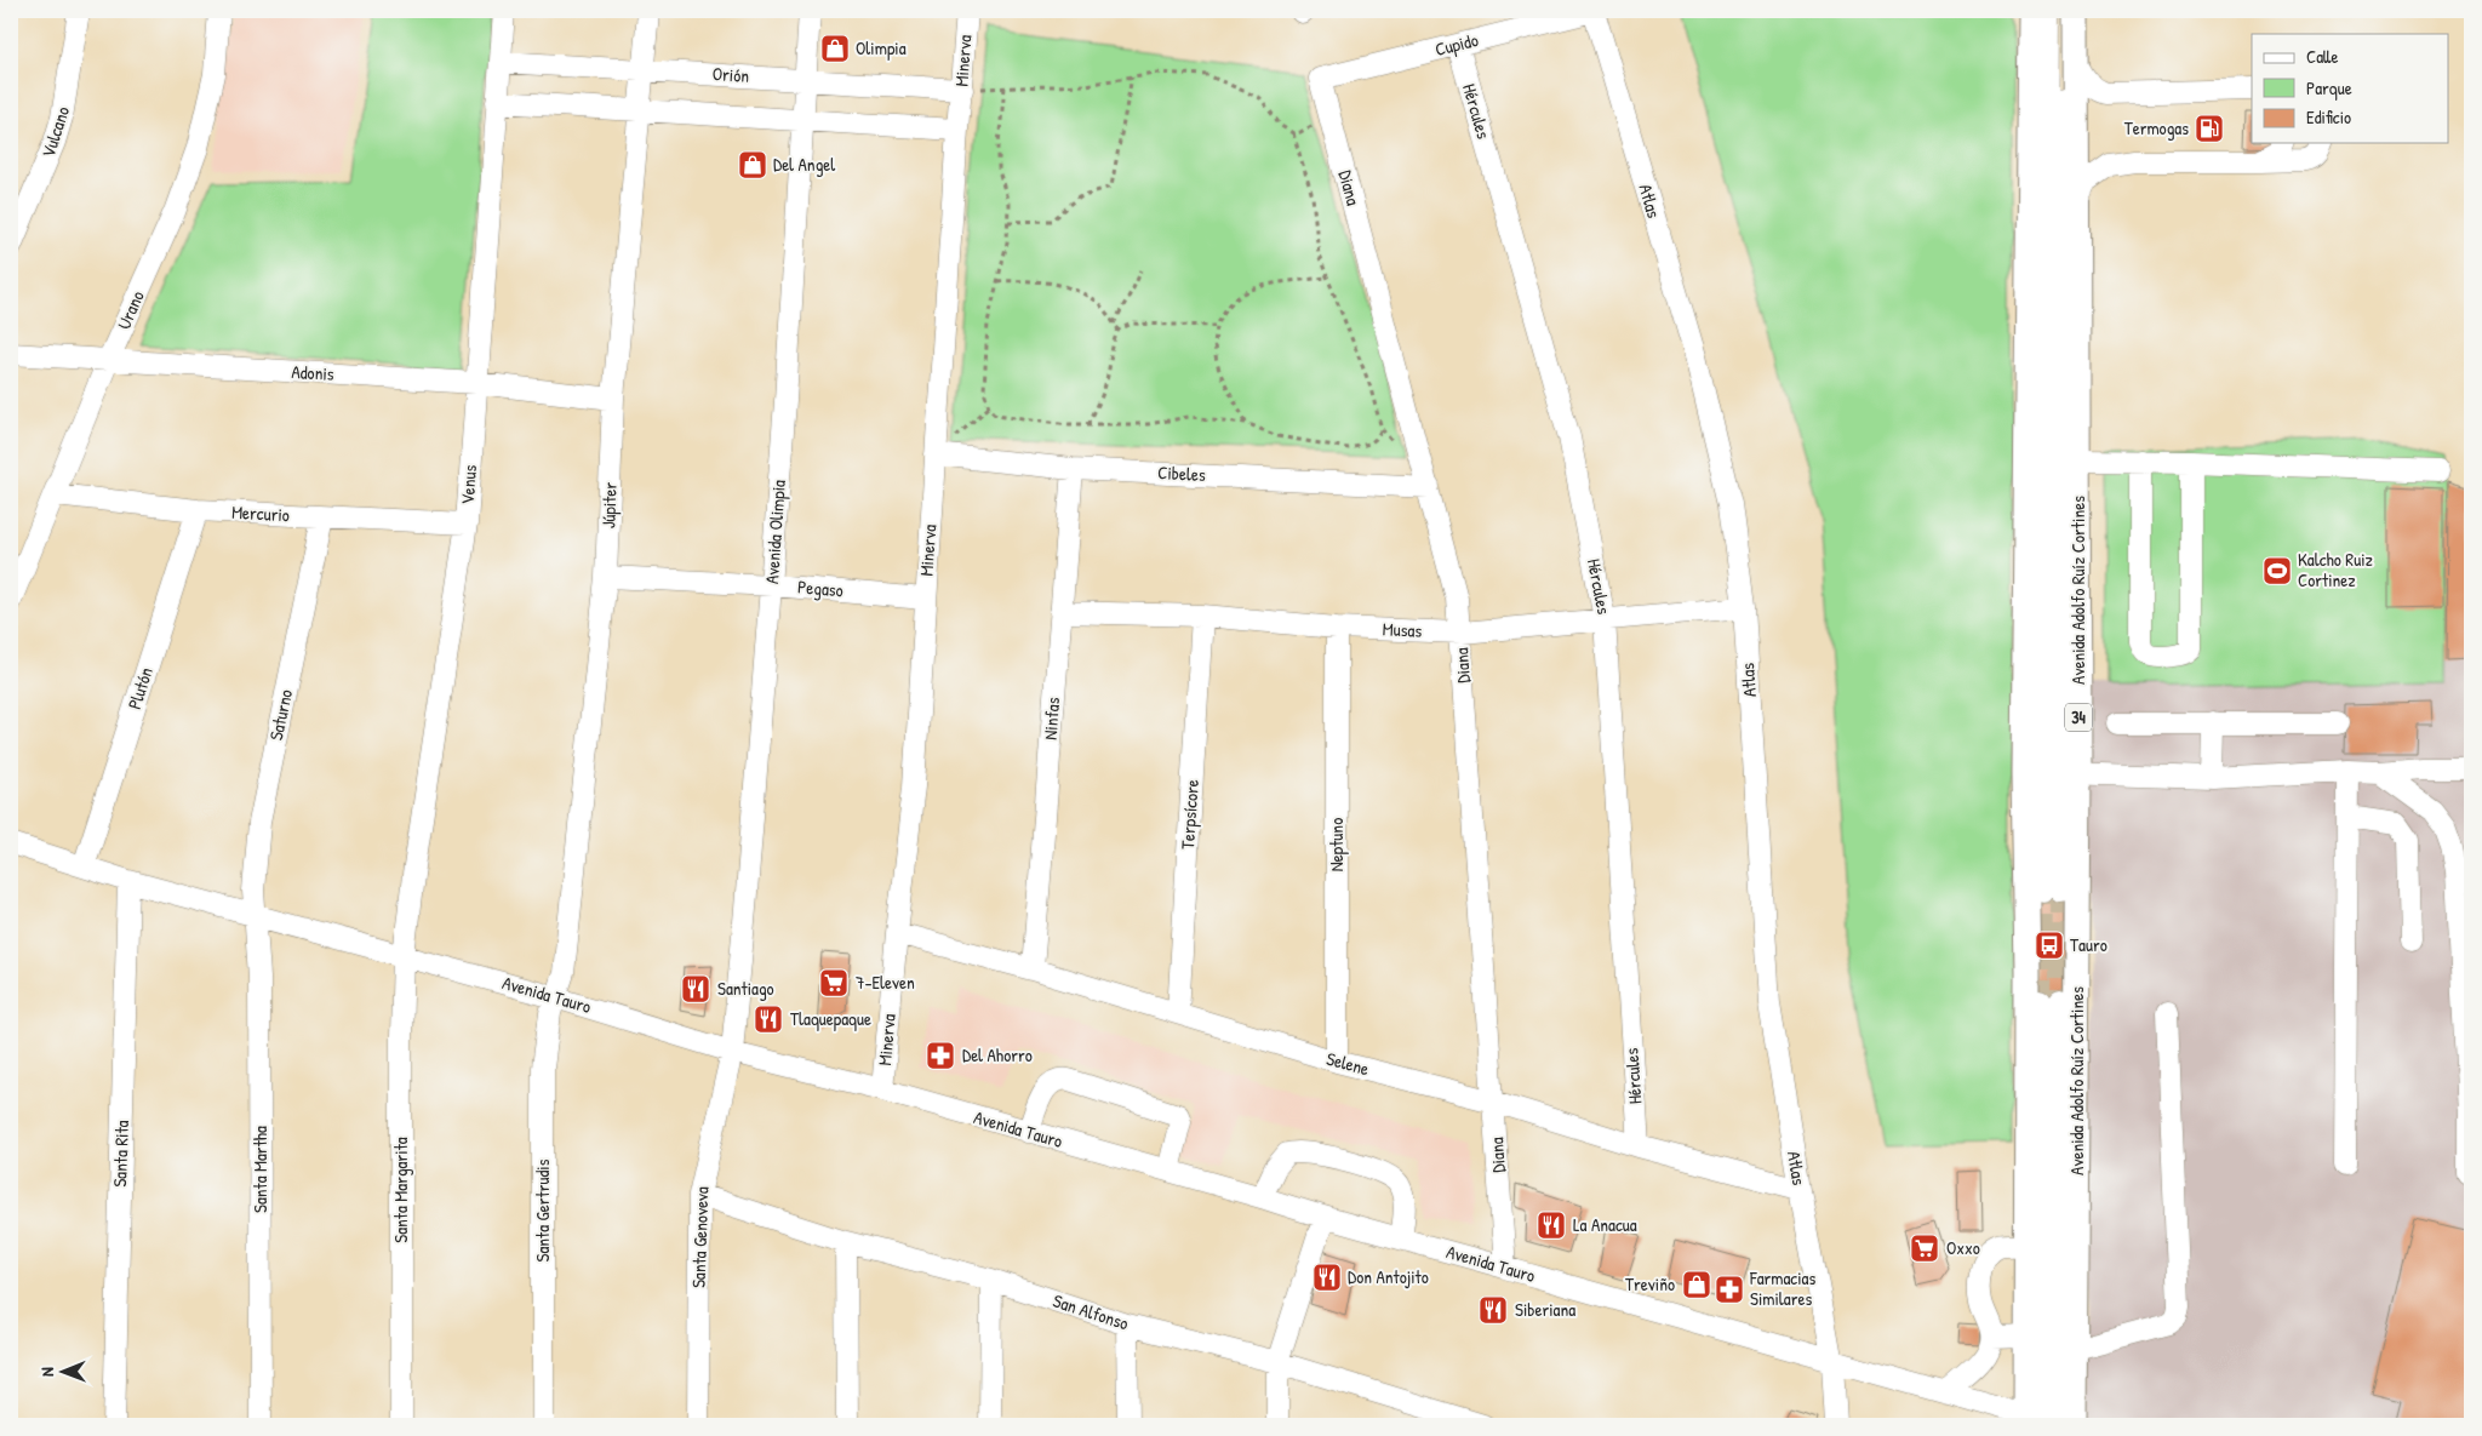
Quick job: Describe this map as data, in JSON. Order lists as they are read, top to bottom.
{
  "streets": {
    "main road": ["Avenida Adolfo Ruíz Cortines", "34"],
    "street": [
      "Cupido",
      "Minerva",
      "Orión",
      "Hércules",
      "Vulcano",
      "Diana",
      "Atlas",
      "Urano",
      "Adonis",
      "Cibeles",
      "Venus",
      "Júpiter",
      "Mercurio",
      "Avenida Olimpia",
      "Pegaso",
      "Musas",
      "Plutón",
      "Saturno",
      "Ninfas",
      "Terpsícore",
      "Neptuno",
      "Avenida Tauro",
      "Selene",
      "Santa Rita",
      "Santa Martha",
      "Santa Margarita",
      "Santa Gertrudis",
      "Santa Genoveva",
      "San Alfonso"
    ]
  },
  "crossings": [
    ["Cupido", "Hércules"],
    ["Cupido", "Diana"],
    ["Cupido", "Atlas"],
    ["Minerva", "Orión"],
    ["Minerva", "Cibeles"],
    ["Minerva", "Pegaso"],
    ["Minerva", "Avenida Tauro"],
    ["Minerva", "Selene"],
    ["Orión", "Venus"],
    ["Orión", "Júpiter"],
    ["Orión", "Avenida Olimpia"],
    ["Hércules", "Musas"],
    ["Hércules", "Selene"],
    ["Diana", "Cibeles"],
    ["Diana", "Musas"],
    ["Diana", "Avenida Tauro"],
    ["Diana", "Selene"],
    ["Atlas", "Musas"],
    ["Atlas", "Avenida Tauro"],
    ["Atlas", "Selene"],
    ["Urano", "Adonis"],
    ["Urano", "Mercurio"],
    ["Adonis", "Venus"],
    ["Adonis", "Júpiter"],
    ["Cibeles", "Ninfas"],
    ["Venus", "Mercurio"],
    ["Venus", "Avenida Tauro"],
    ["Venus", "Santa Margarita"],
    ["Júpiter", "Pegaso"],
    ["Júpiter", "Avenida Tauro"],
    ["Júpiter", "Santa Gertrudis"],
    ["Mercurio", "Plutón"],
    ["Mercurio", "Saturno"],
    ["Avenida Olimpia", "Pegaso"],
    ["Avenida Olimpia", "Avenida Tauro"],
    ["Avenida Olimpia", "Santa Genoveva"],
    ["Avenida Adolfo Ruíz Cortines", "Avenida Tauro"],
    ["Musas", "Ninfas"],
    ["Musas", "Terpsícore"],
    ["Musas", "Neptuno"],
    ["Plutón", "Avenida Tauro"],
    ["Saturno", "Avenida Tauro"],
    ["Saturno", "Santa Martha"],
    ["Ninfas", "Selene"],
    ["Terpsícore", "Selene"],
    ["Neptuno", "Selene"],
    ["Avenida Tauro", "Santa Rita"],
    ["Avenida Tauro", "Santa Martha"],
    ["Avenida Tauro", "Santa Margarita"],
    ["Avenida Tauro", "Santa Gertrudis"],
    ["Avenida Tauro", "Santa Genoveva"],
    ["Santa Genoveva", "San Alfonso"]
  ],
  "places": {
    "shop": ["Olimpia", "Del Angel", "Treviño"],
    "fuel station": ["Termogas"],
    "sports": ["Kalcho Ruiz Cortinez"],
    "bus stop": ["Tauro"],
    "supermarket": ["7-Eleven", "Oxxo"],
    "restaurant": [
      "Santiago",
      "Tlaquepaque",
      "La Anacua",
      "Don Antojito",
      "Siberiana"
    ],
    "pharmacy": ["Del Ahorro", "Farmacias Similares"]
  },
  "legend": ["Calle", "Parque", "Edificio"],
  "north": "left"
}
